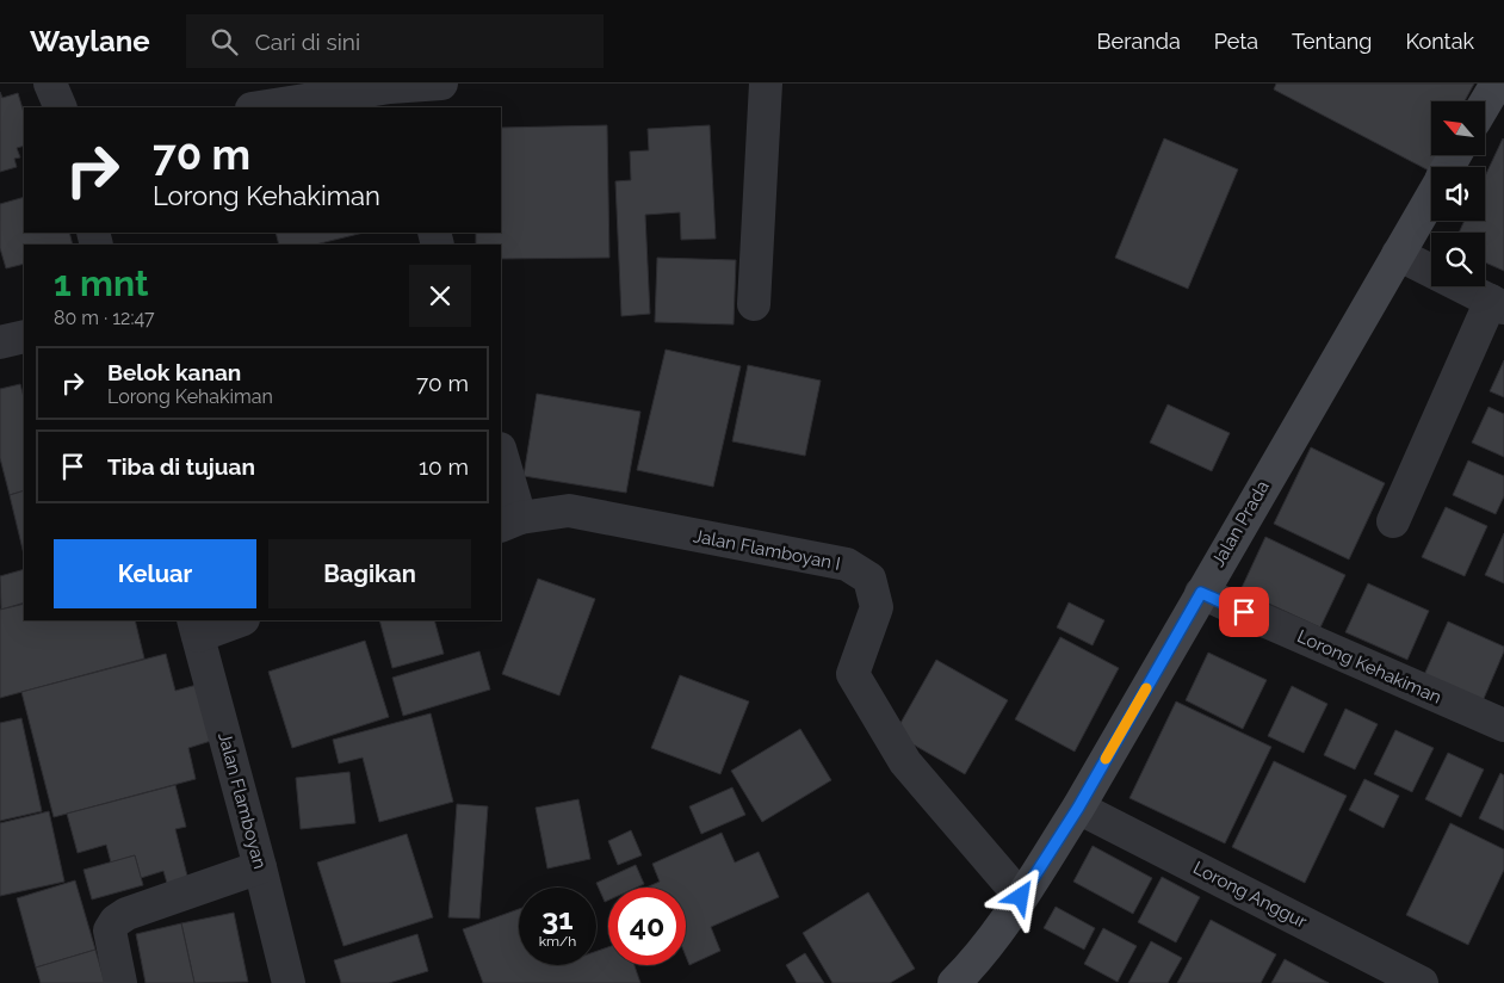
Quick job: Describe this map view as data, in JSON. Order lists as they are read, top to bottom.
{
  "streets": {
    "street": [
      "Jalan Prada",
      "Jalan Flamboyan I",
      "Lorong Kehakiman",
      "Jalan Flamboyan",
      "Lorong Anggur"
    ]
  },
  "crossings": [
    ["Jalan Prada", "Jalan Flamboyan I"],
    ["Jalan Prada", "Lorong Kehakiman"],
    ["Jalan Prada", "Lorong Anggur"]
  ],
  "north": "top left",
  "page": {
    "header": "Waylane",
    "search": "Cari di sini",
    "nav": [
      "Beranda",
      "Peta",
      "Tentang",
      "Kontak"
    ],
    "turn": ["70 m", "Lorong Kehakiman"],
    "heading": ["1 mnt", "80 m · 12:47"],
    "list": [
      {
        "name": "Belok kanan",
        "note": "Lorong Kehakiman",
        "value": "70 m"
      },
      {
        "name": "Tiba di tujuan",
        "value": "10 m"
      }
    ],
    "buttons": ["Keluar", "Bagikan"],
    "speed": "31 km/h",
    "limit": "40"
  }
}
